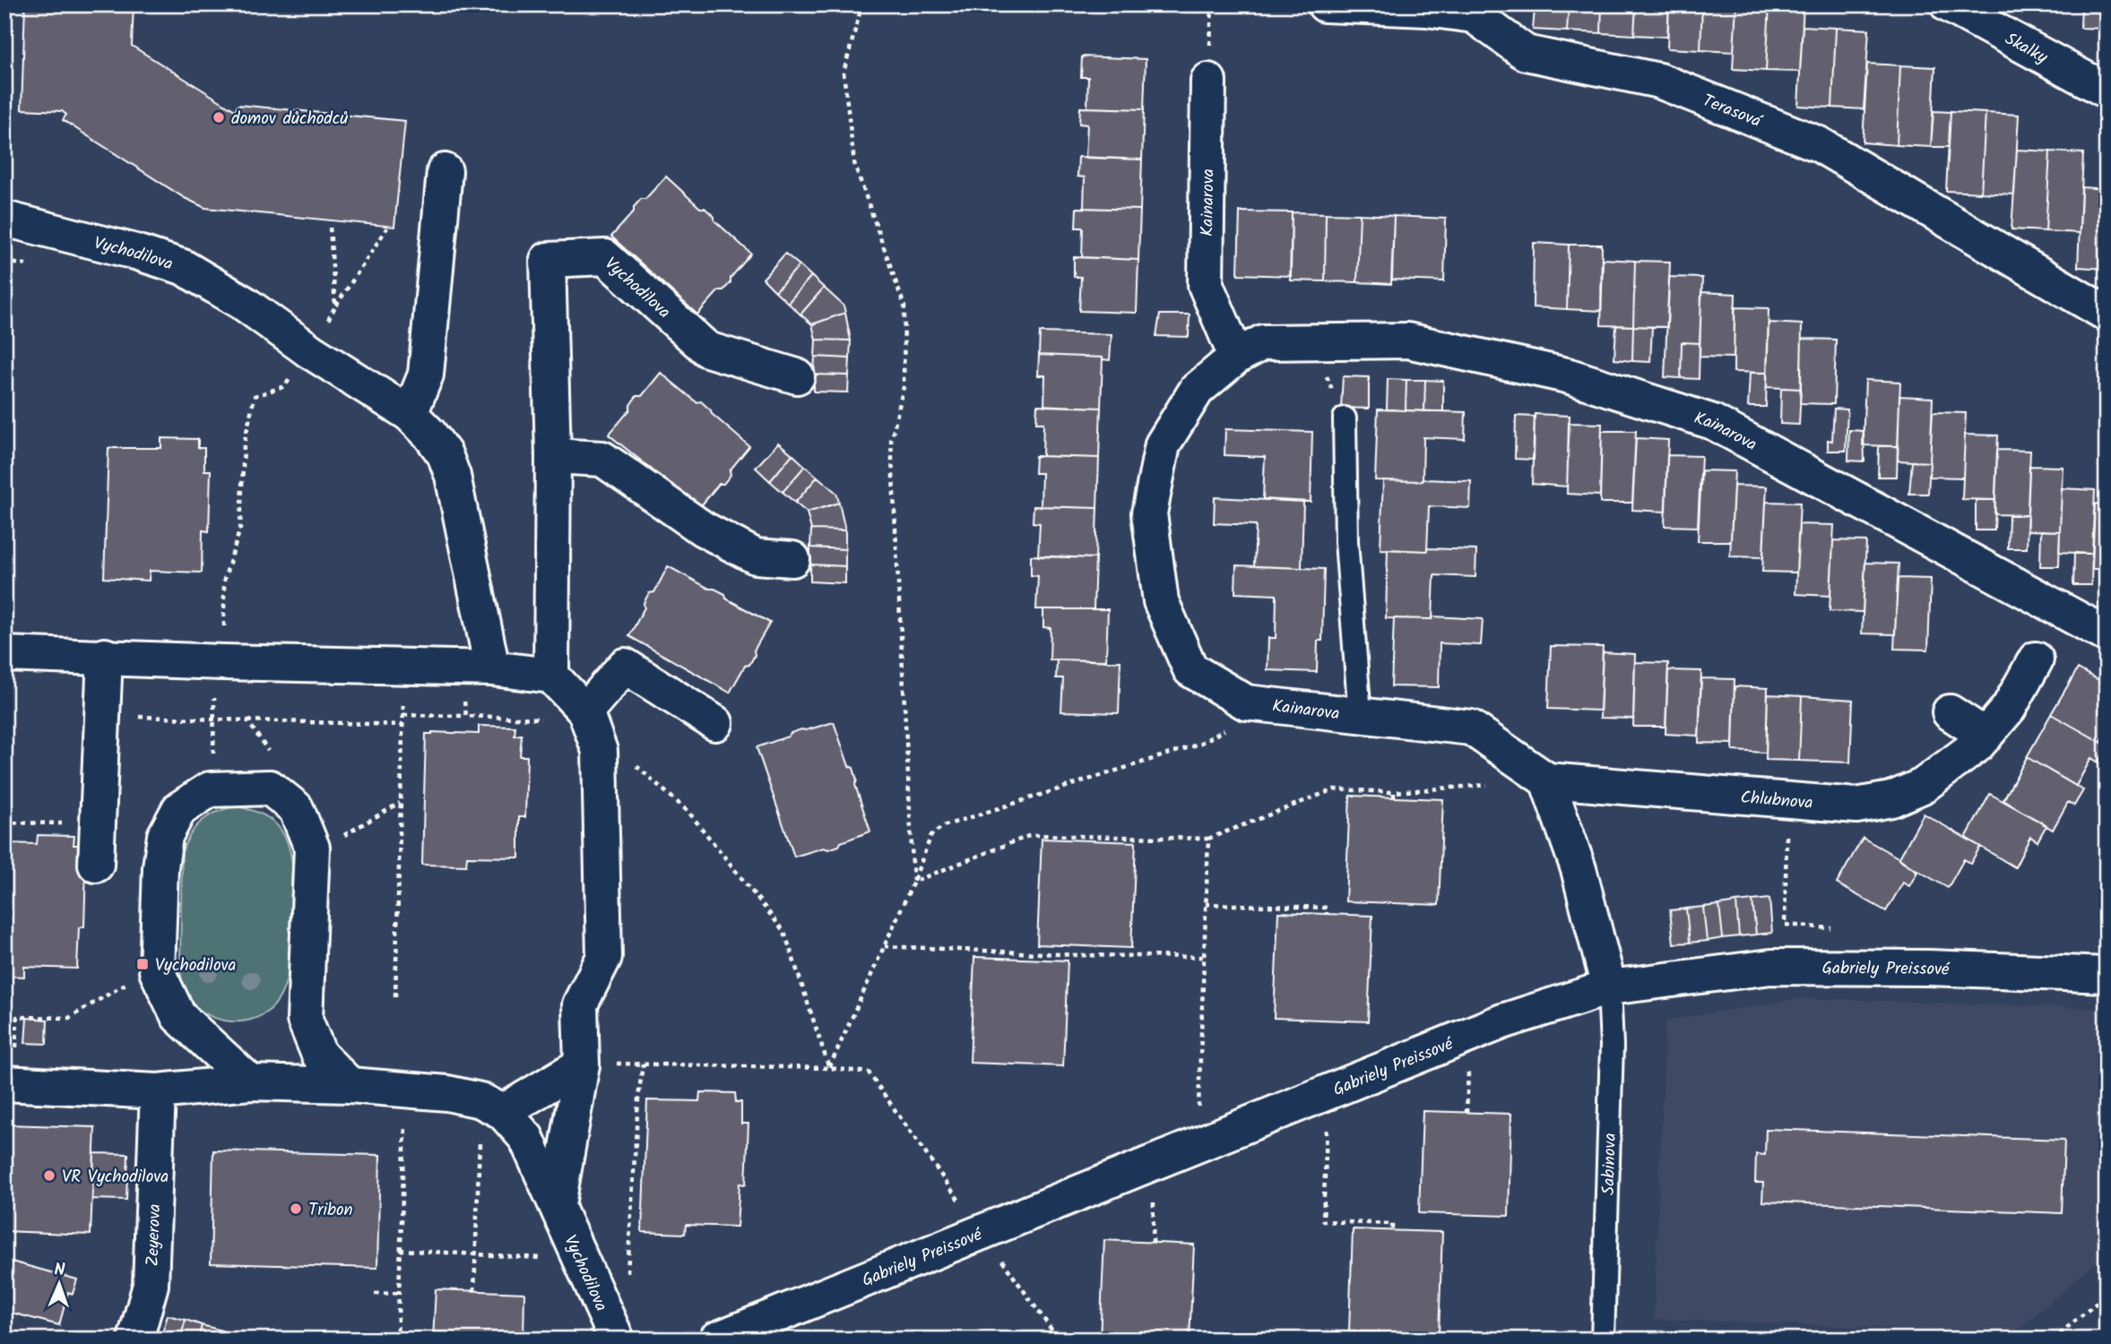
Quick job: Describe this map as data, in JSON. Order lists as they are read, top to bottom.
{
  "streets": {
    "street": [
      "Skalky",
      "Terasová",
      "Kainarova",
      "Vychodilova",
      "Chlubnova",
      "Gabriely Preissové",
      "Zeyerova"
    ],
    "lane": ["Sabinova"]
  },
  "crossings": [
    ["Kainarova", "Chlubnova"],
    ["Gabriely Preissové", "Sabinova"]
  ],
  "places": {
    "other": ["domov důchodců", "VR Vychodilova", "Tribon"],
    "transit": ["Vychodilova"]
  },
  "north": "top"
}
